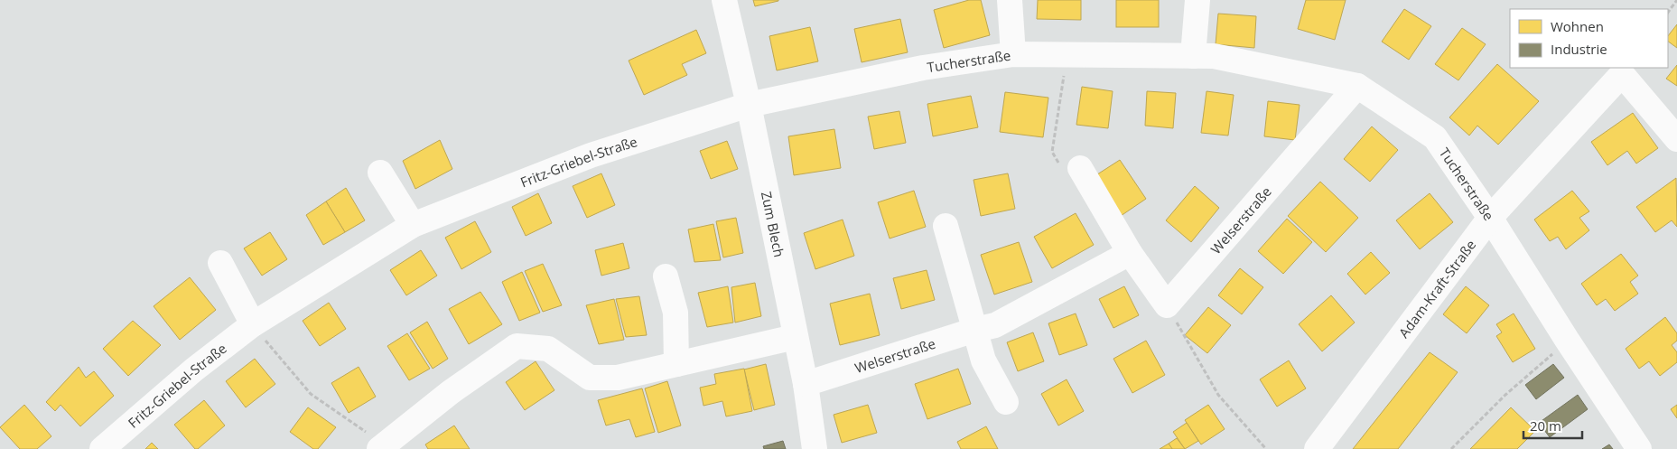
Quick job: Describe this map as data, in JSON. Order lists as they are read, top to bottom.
{
  "streets": {
    "street": [
      "Tucherstraße",
      "Fritz-Griebel-Straße",
      "Welserstraße",
      "Zum Blech",
      "Adam-Kraft-Straße"
    ]
  },
  "crossings": [
    ["Tucherstraße", "Fritz-Griebel-Straße"],
    ["Tucherstraße", "Welserstraße"],
    ["Tucherstraße", "Zum Blech"],
    ["Tucherstraße", "Adam-Kraft-Straße"],
    ["Fritz-Griebel-Straße", "Zum Blech"],
    ["Welserstraße", "Zum Blech"]
  ],
  "legend": ["Wohnen", "Industrie"],
  "scale_bar": "20 m"
}
